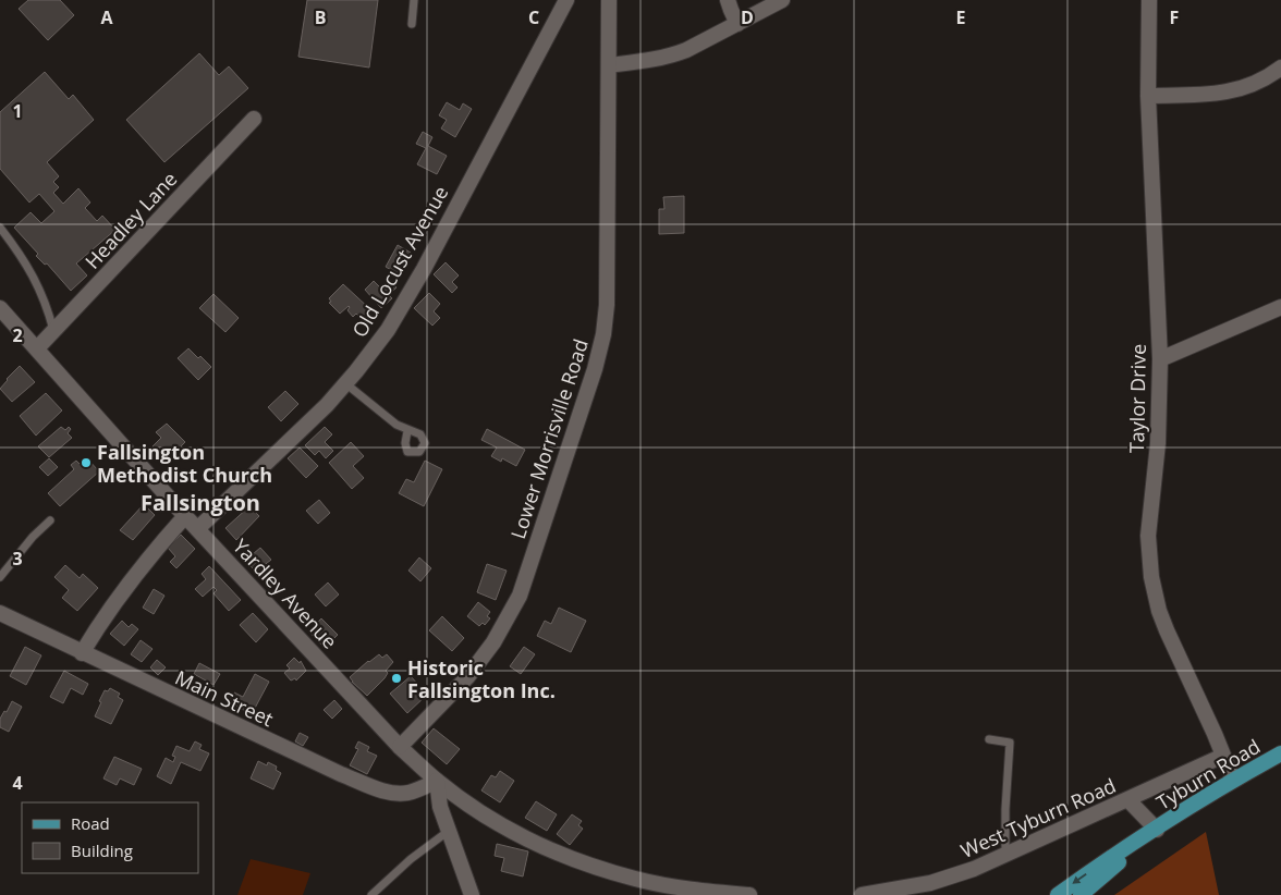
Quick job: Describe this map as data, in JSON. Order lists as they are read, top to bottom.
{
  "streets": {
    "main road": ["Tyburn Road"],
    "street": [
      "Headley Lane",
      "Old Locust Avenue",
      "Taylor Drive",
      "Lower Morrisville Road",
      "Yardley Avenue",
      "Main Street",
      "West Tyburn Road"
    ]
  },
  "crossings": [
    ["Headley Lane", "Yardley Avenue"],
    ["Old Locust Avenue", "Yardley Avenue"],
    ["Taylor Drive", "Tyburn Road"],
    ["Taylor Drive", "West Tyburn Road"],
    ["Lower Morrisville Road", "Yardley Avenue"],
    ["Yardley Avenue", "Main Street"]
  ],
  "districts": ["Fallsington"],
  "places": ["Fallsington Methodist Church", "Historic Fallsington Inc."],
  "legend": ["Road", "Building"],
  "grid": {
    "columns": [
      "A",
      "B",
      "C",
      "D",
      "E",
      "F"
    ],
    "rows": [
      "1",
      "2",
      "3",
      "4"
    ]
  }
}
